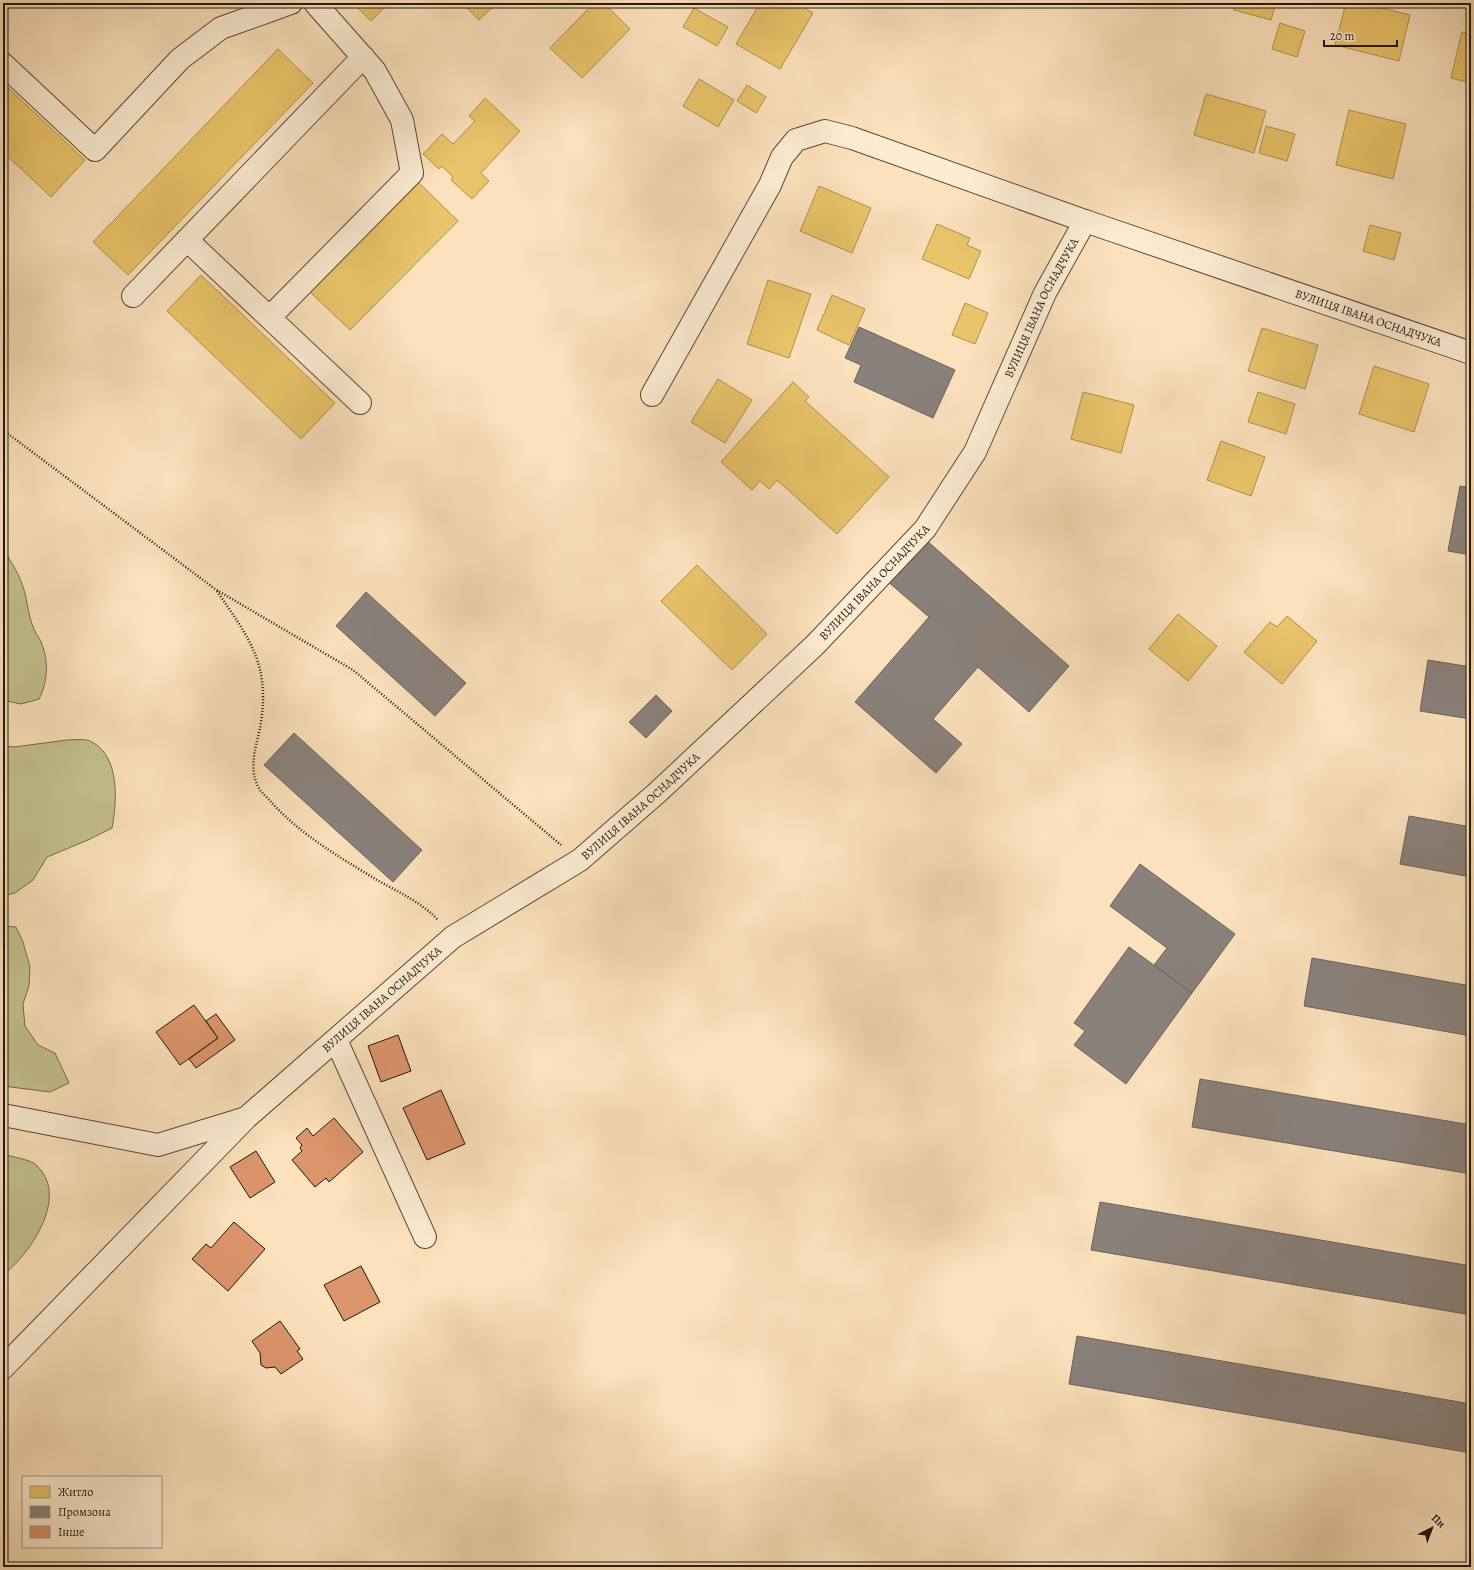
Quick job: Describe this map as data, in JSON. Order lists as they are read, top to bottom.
{
  "streets": {
    "street": ["ВУЛИЦЯ ІВАНА ОСНАДЧУКА"]
  },
  "legend": ["Житло", "Промзона", "Інше"],
  "scale_bar": "20 m",
  "north": "top right"
}
